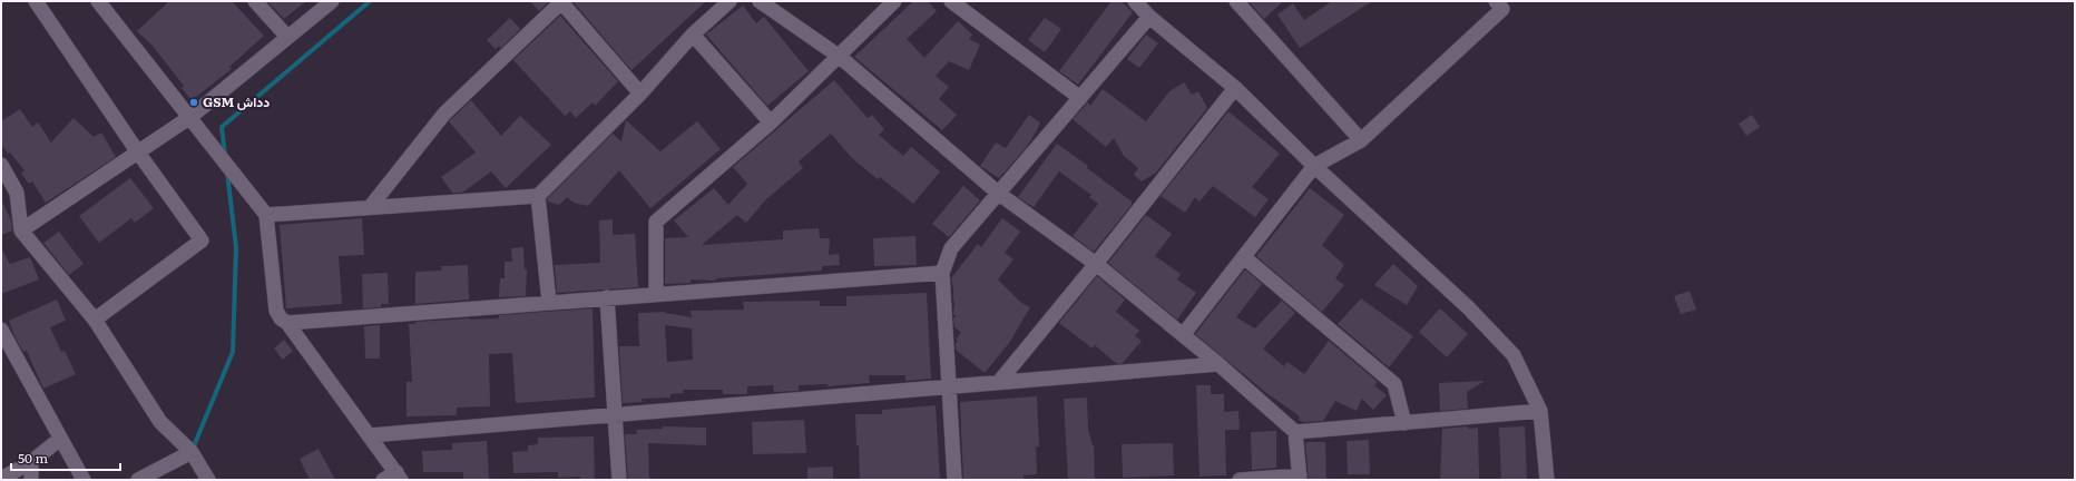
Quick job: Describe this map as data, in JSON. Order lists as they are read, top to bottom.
{
  "places": ["GSM دداش"],
  "scale_bar": "50 m"
}
